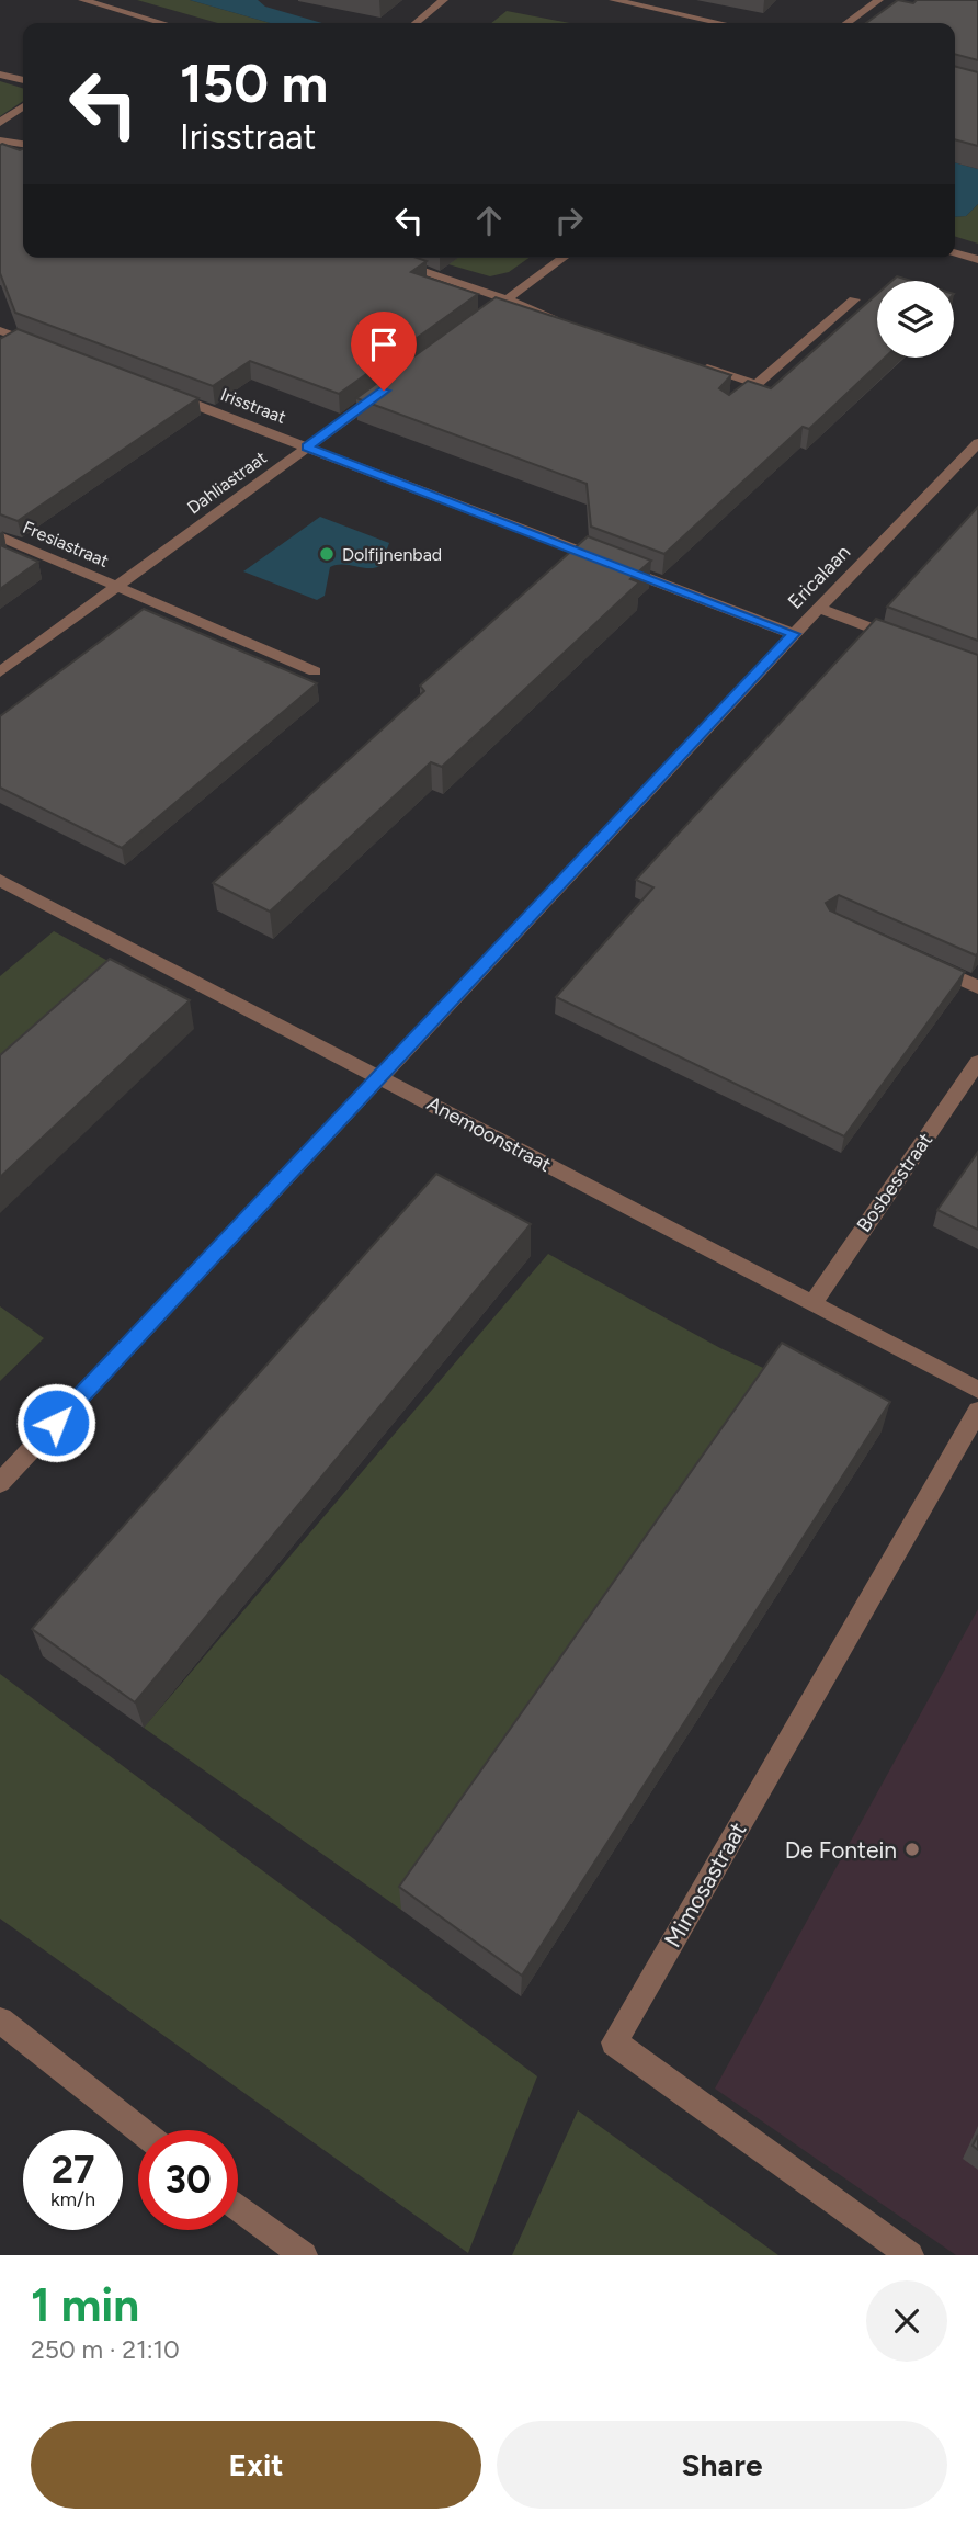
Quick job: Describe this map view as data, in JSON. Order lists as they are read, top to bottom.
{
  "streets": {
    "street": [
      "Irisstraat",
      "Dahliastraat",
      "Fresiastraat",
      "Ericalaan",
      "Anemoonstraat",
      "Bosbesstraat",
      "Mimosastraat"
    ]
  },
  "crossings": [
    ["Irisstraat", "Dahliastraat"],
    ["Irisstraat", "Ericalaan"],
    ["Dahliastraat", "Fresiastraat"],
    ["Ericalaan", "Anemoonstraat"],
    ["Anemoonstraat", "Bosbesstraat"]
  ],
  "places": ["Dolfijnenbad", "De Fontein"],
  "page": {
    "turn": ["150 m", "Irisstraat"],
    "speed": "27 km/h",
    "limit": "30",
    "heading": ["1 min", "250 m · 21:10"],
    "buttons": ["Exit", "Share"]
  }
}
